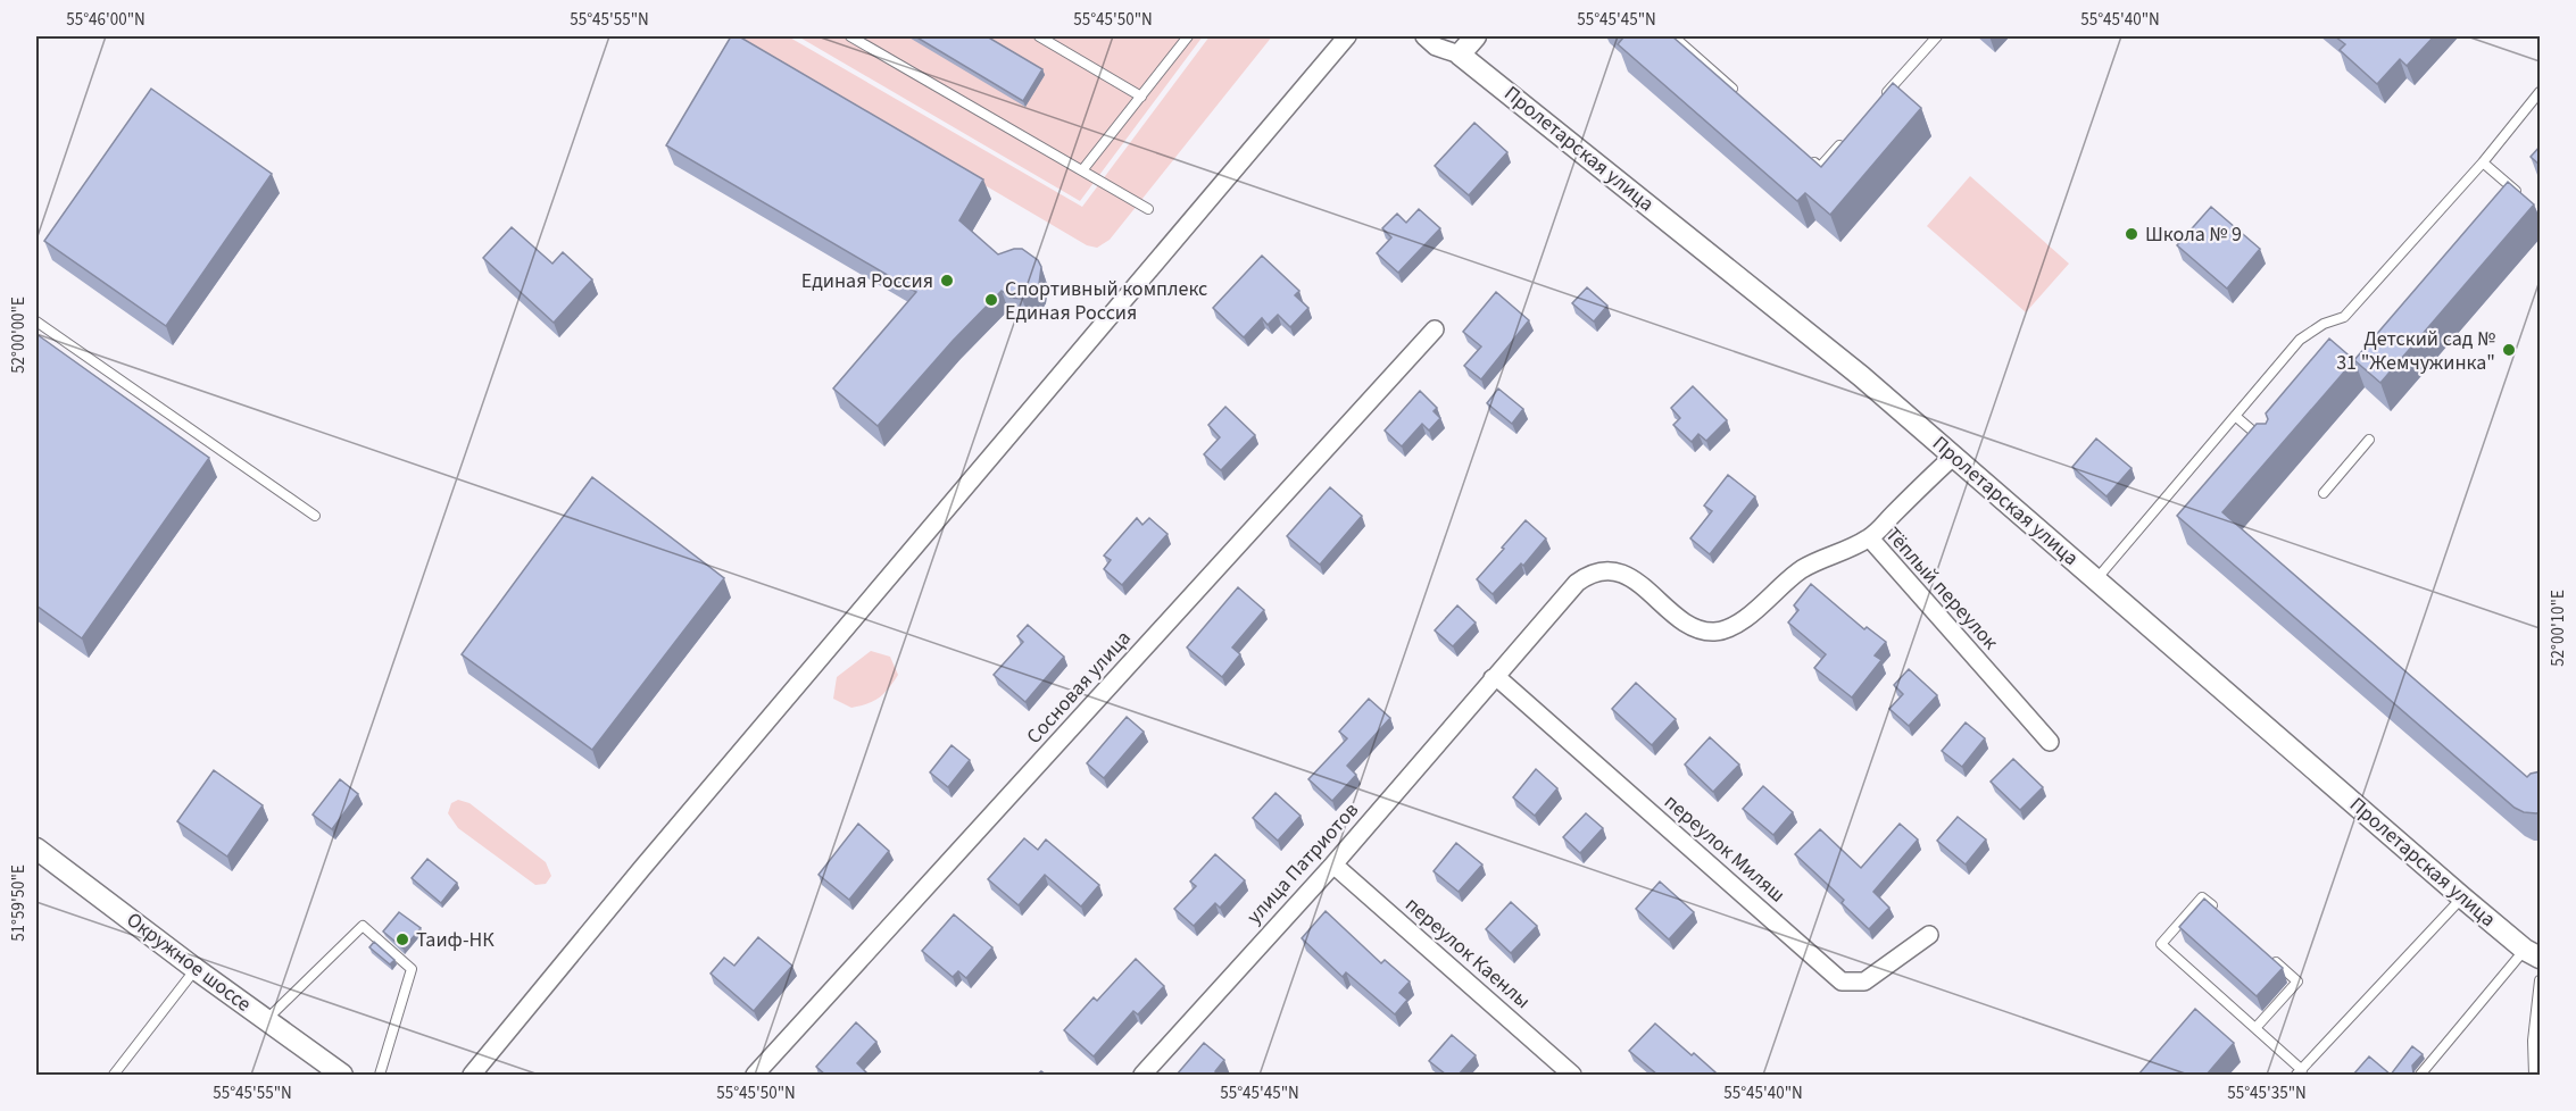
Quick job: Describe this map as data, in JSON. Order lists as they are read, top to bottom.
{
  "streets": {
    "street": [
      "Пролетарская улица",
      "Тёплый переулок",
      "Сосновая улица",
      "переулок Миляш",
      "улица Патриотов",
      "переулок Каенлы",
      "Окружное шоссе"
    ]
  },
  "crossings": [
    ["Тёплый переулок", "переулок Миляш"],
    ["Тёплый переулок", "улица Патриотов"],
    ["переулок Миляш", "улица Патриотов"],
    ["улица Патриотов", "переулок Каенлы"]
  ],
  "places": [
    "Школа № 9",
    "Единая Россия",
    "Спортивный комплекс Единая Россия",
    "Детский сад № 31 \"Жемчужинка\"",
    "Таиф-НК"
  ],
  "coordinates": [
    "55°46'00\"N",
    "55°45'55\"N",
    "55°45'50\"N",
    "55°45'45\"N",
    "55°45'40\"N",
    "52°00'00\"E",
    "52°00'10\"E",
    "51°59'50\"E",
    "55°45'35\"N"
  ]
}
